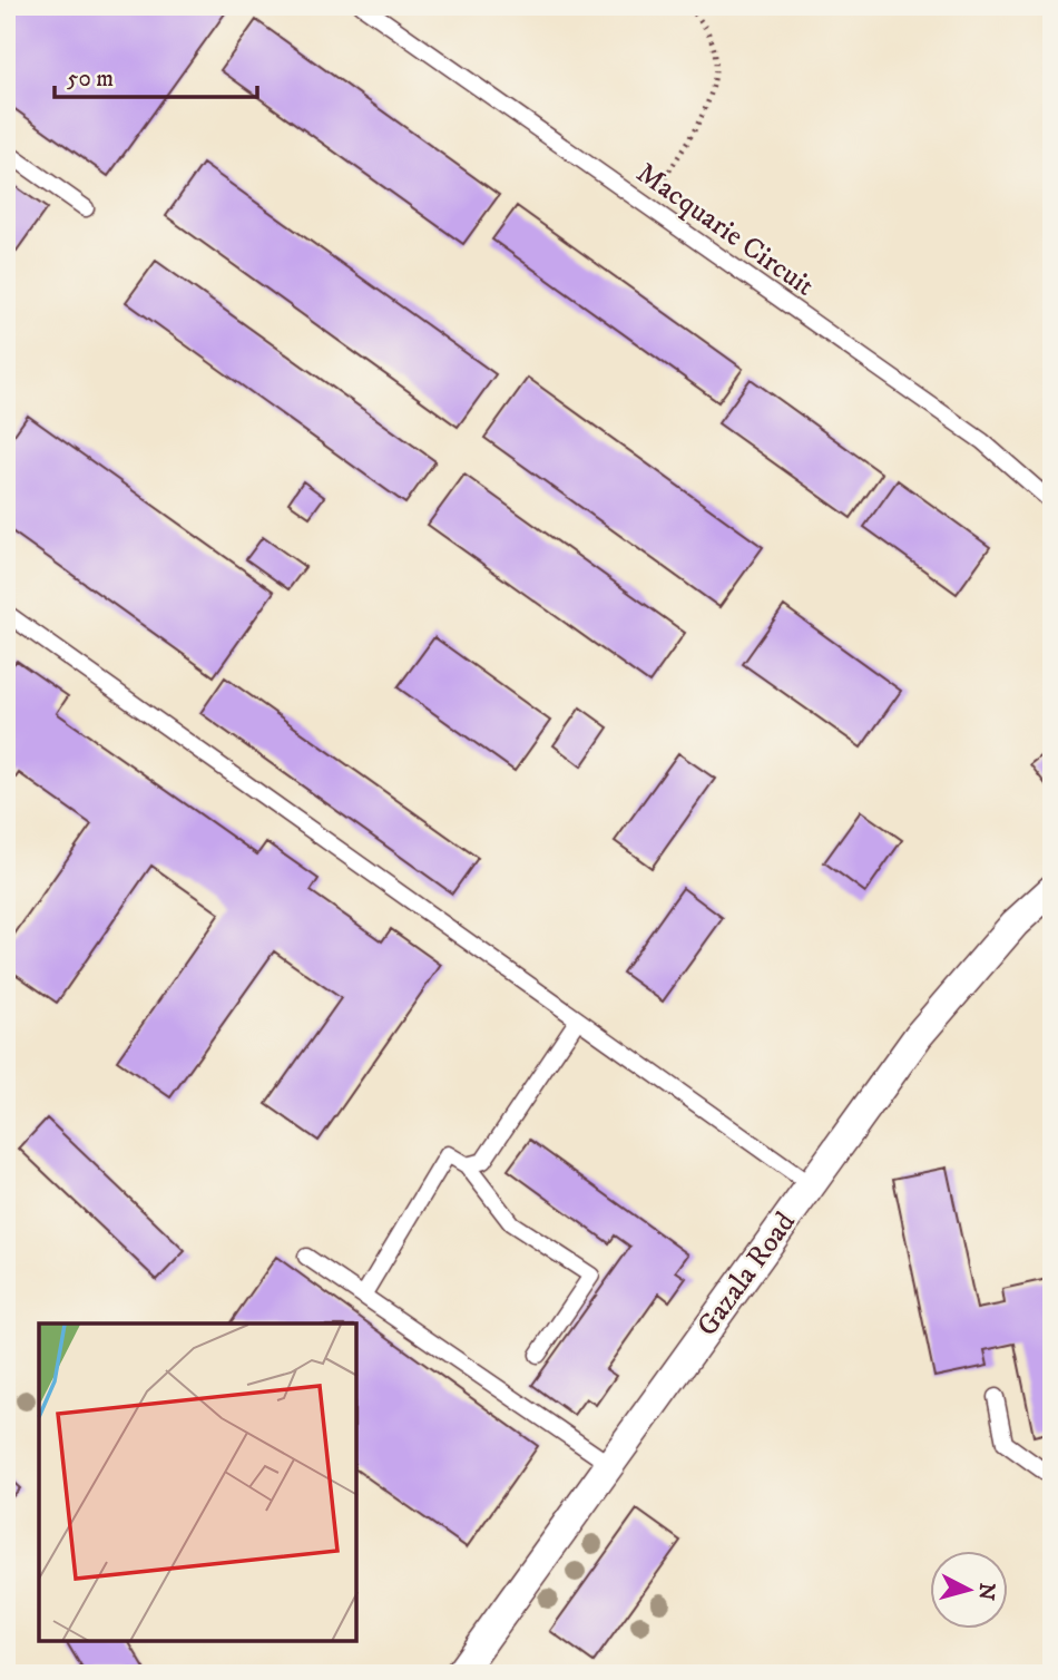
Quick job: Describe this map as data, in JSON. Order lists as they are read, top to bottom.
{
  "streets": {
    "street": ["Gazala Road"],
    "lane": ["Macquarie Circuit"]
  },
  "scale_bar": "50 m",
  "north": "right"
}
